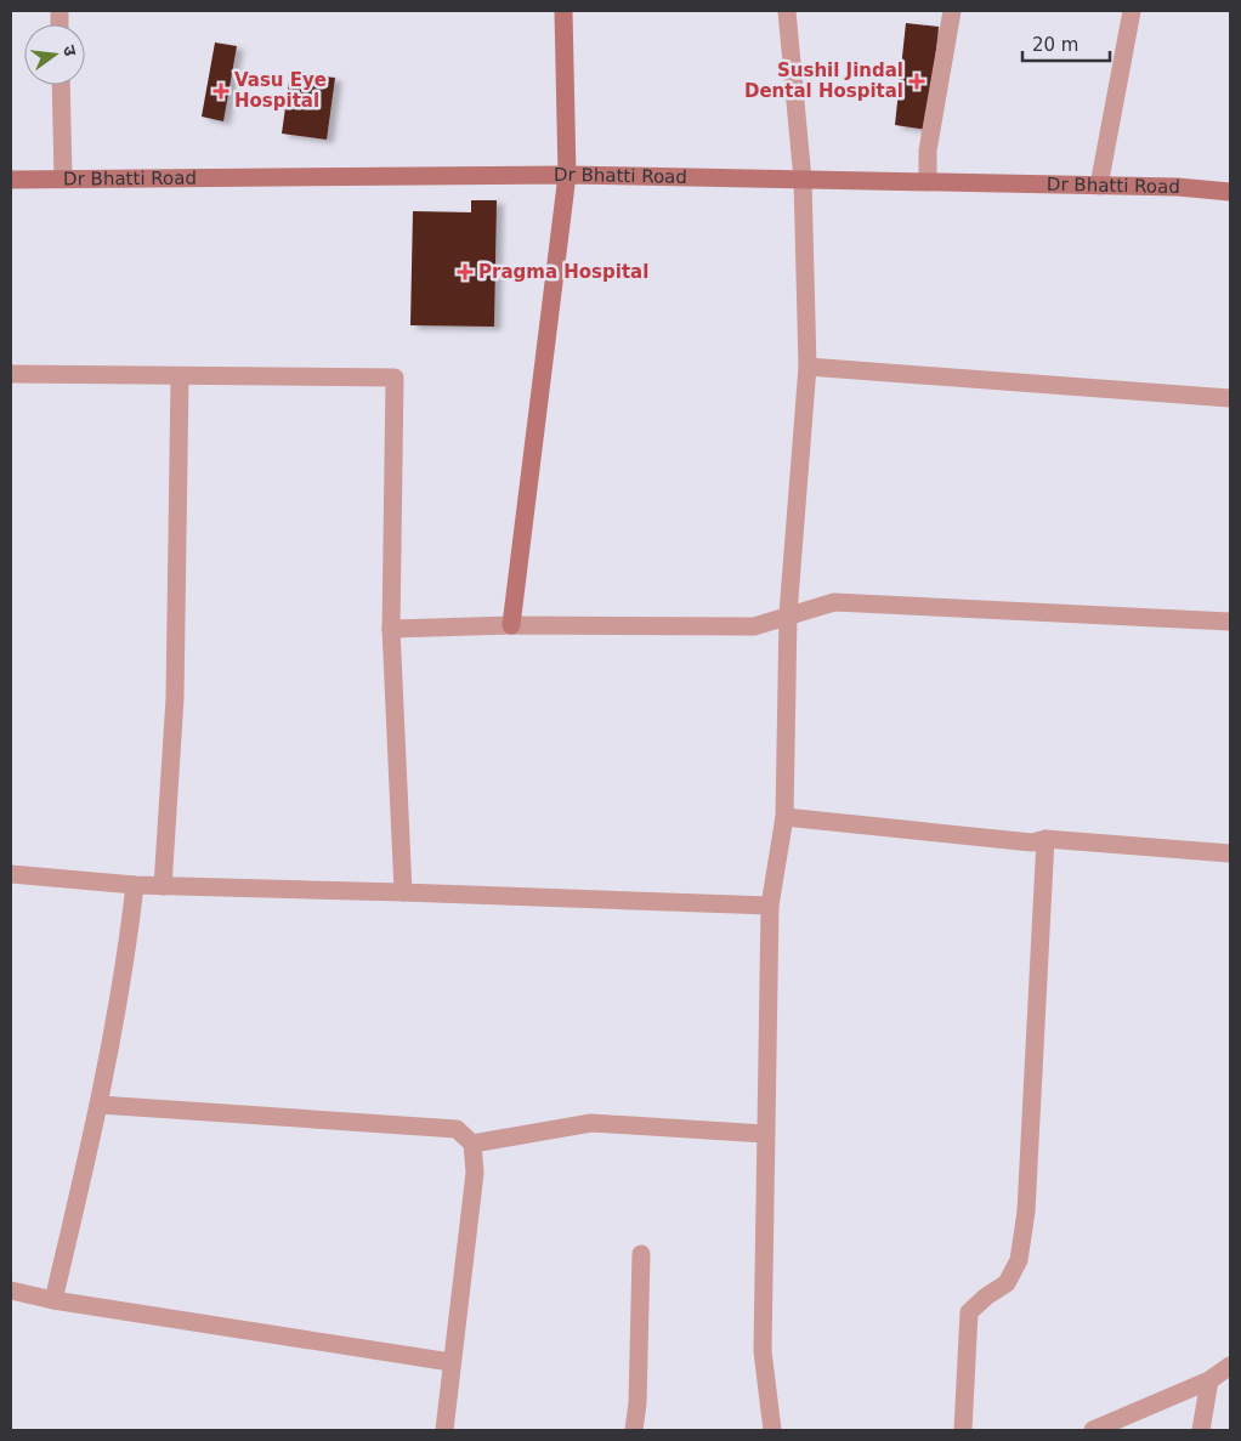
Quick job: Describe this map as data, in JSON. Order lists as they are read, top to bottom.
{
  "streets": {
    "main road": ["Dr Bhatti Road"]
  },
  "places": {
    "health": ["Sushil Jindal Dental Hospital", "Vasu Eye Hospital", "Pragma Hospital"]
  },
  "scale_bar": "20 m",
  "north": "right"
}
